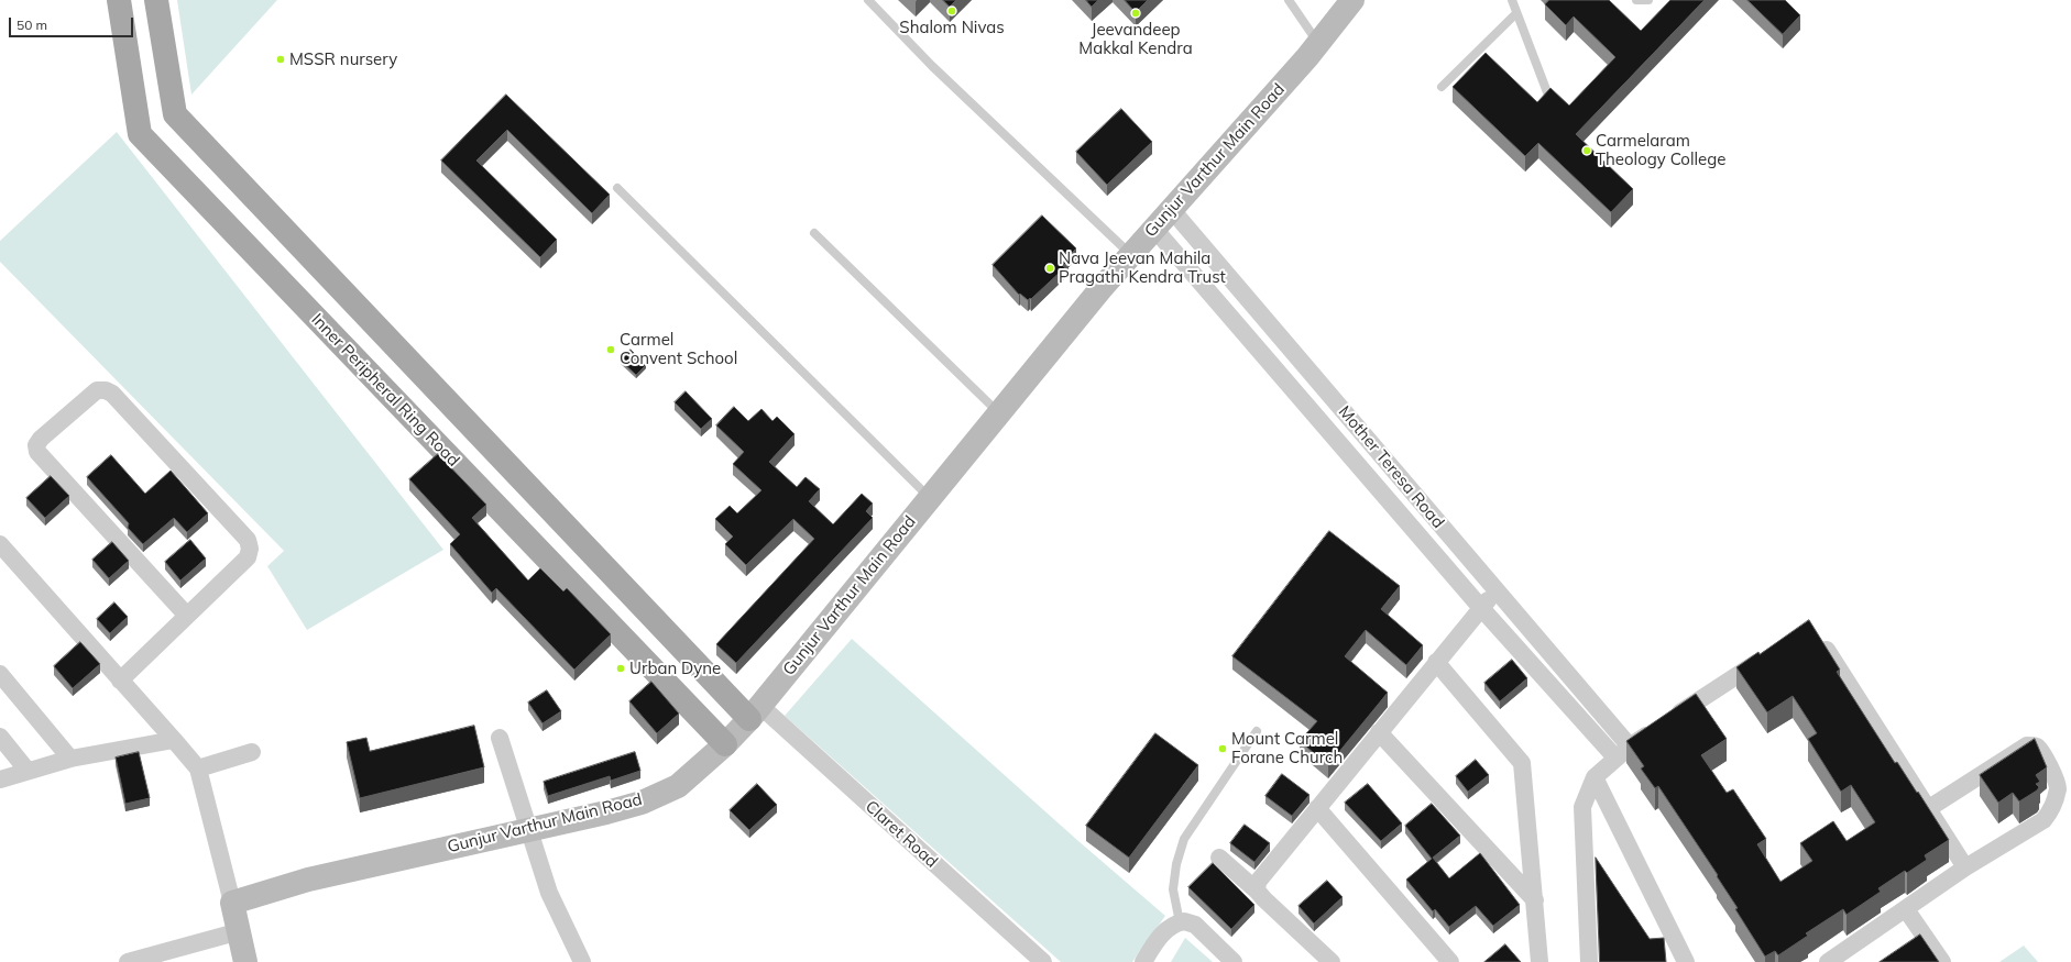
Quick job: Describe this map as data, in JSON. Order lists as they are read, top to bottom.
{
  "streets": {
    "main road": ["Gunjur Varthur Main Road", "Inner Peripheral Ring Road"],
    "street": ["Mother Teresa Road", "Claret Road"]
  },
  "crossings": [
    ["Gunjur Varthur Main Road", "Inner Peripheral Ring Road"],
    ["Gunjur Varthur Main Road", "Mother Teresa Road"],
    ["Gunjur Varthur Main Road", "Claret Road"]
  ],
  "places": [
    "Shalom Nivas",
    "Jeevandeep Makkal Kendra",
    "MSSR nursery",
    "Carmelaram Theology College",
    "Nava Jeevan Mahila Pragathi Kendra Trust",
    "Carmel Convent School",
    "Urban Dyne",
    "Mount Carmel Forane Church"
  ],
  "scale_bar": "50 m"
}
